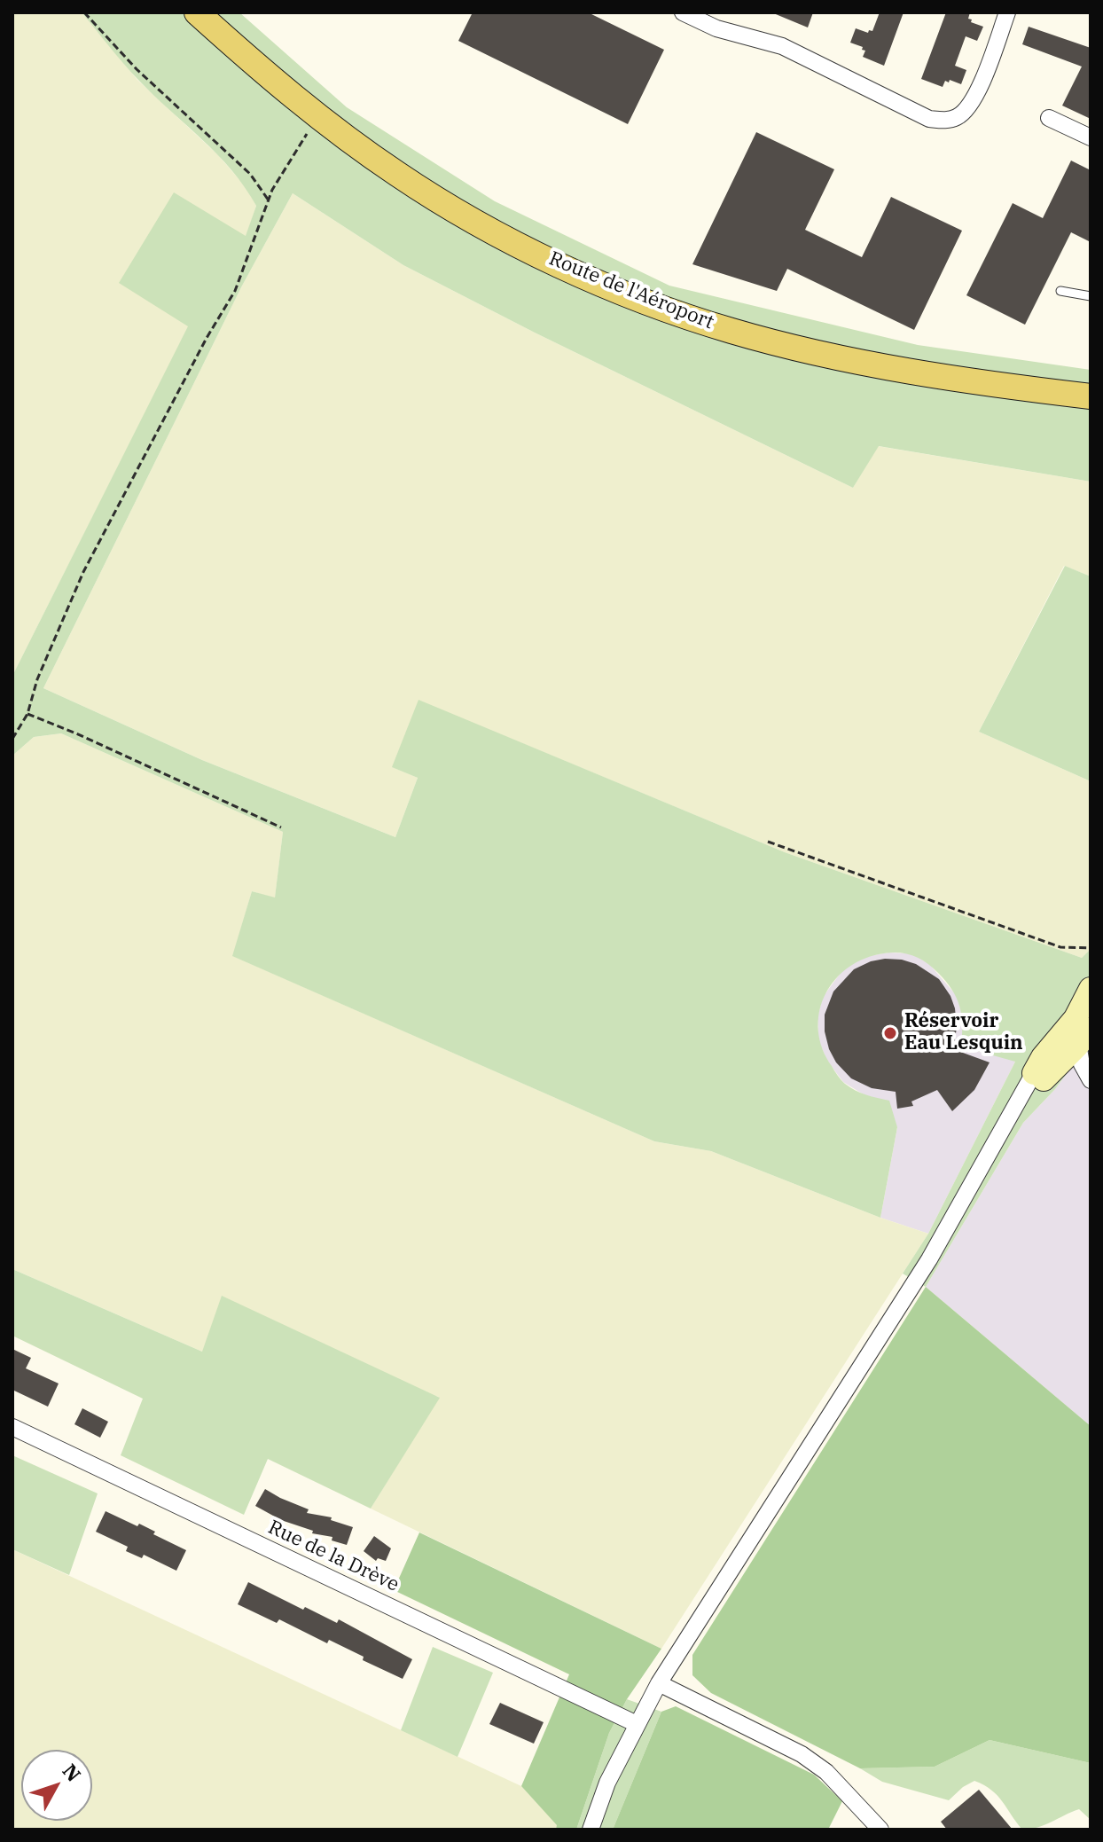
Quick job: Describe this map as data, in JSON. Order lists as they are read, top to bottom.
{
  "streets": {
    "main road": ["Route de l'Aéroport"],
    "street": ["Rue de la Drève"]
  },
  "places": ["Réservoir Eau Lesquin"],
  "north": "top right"
}
